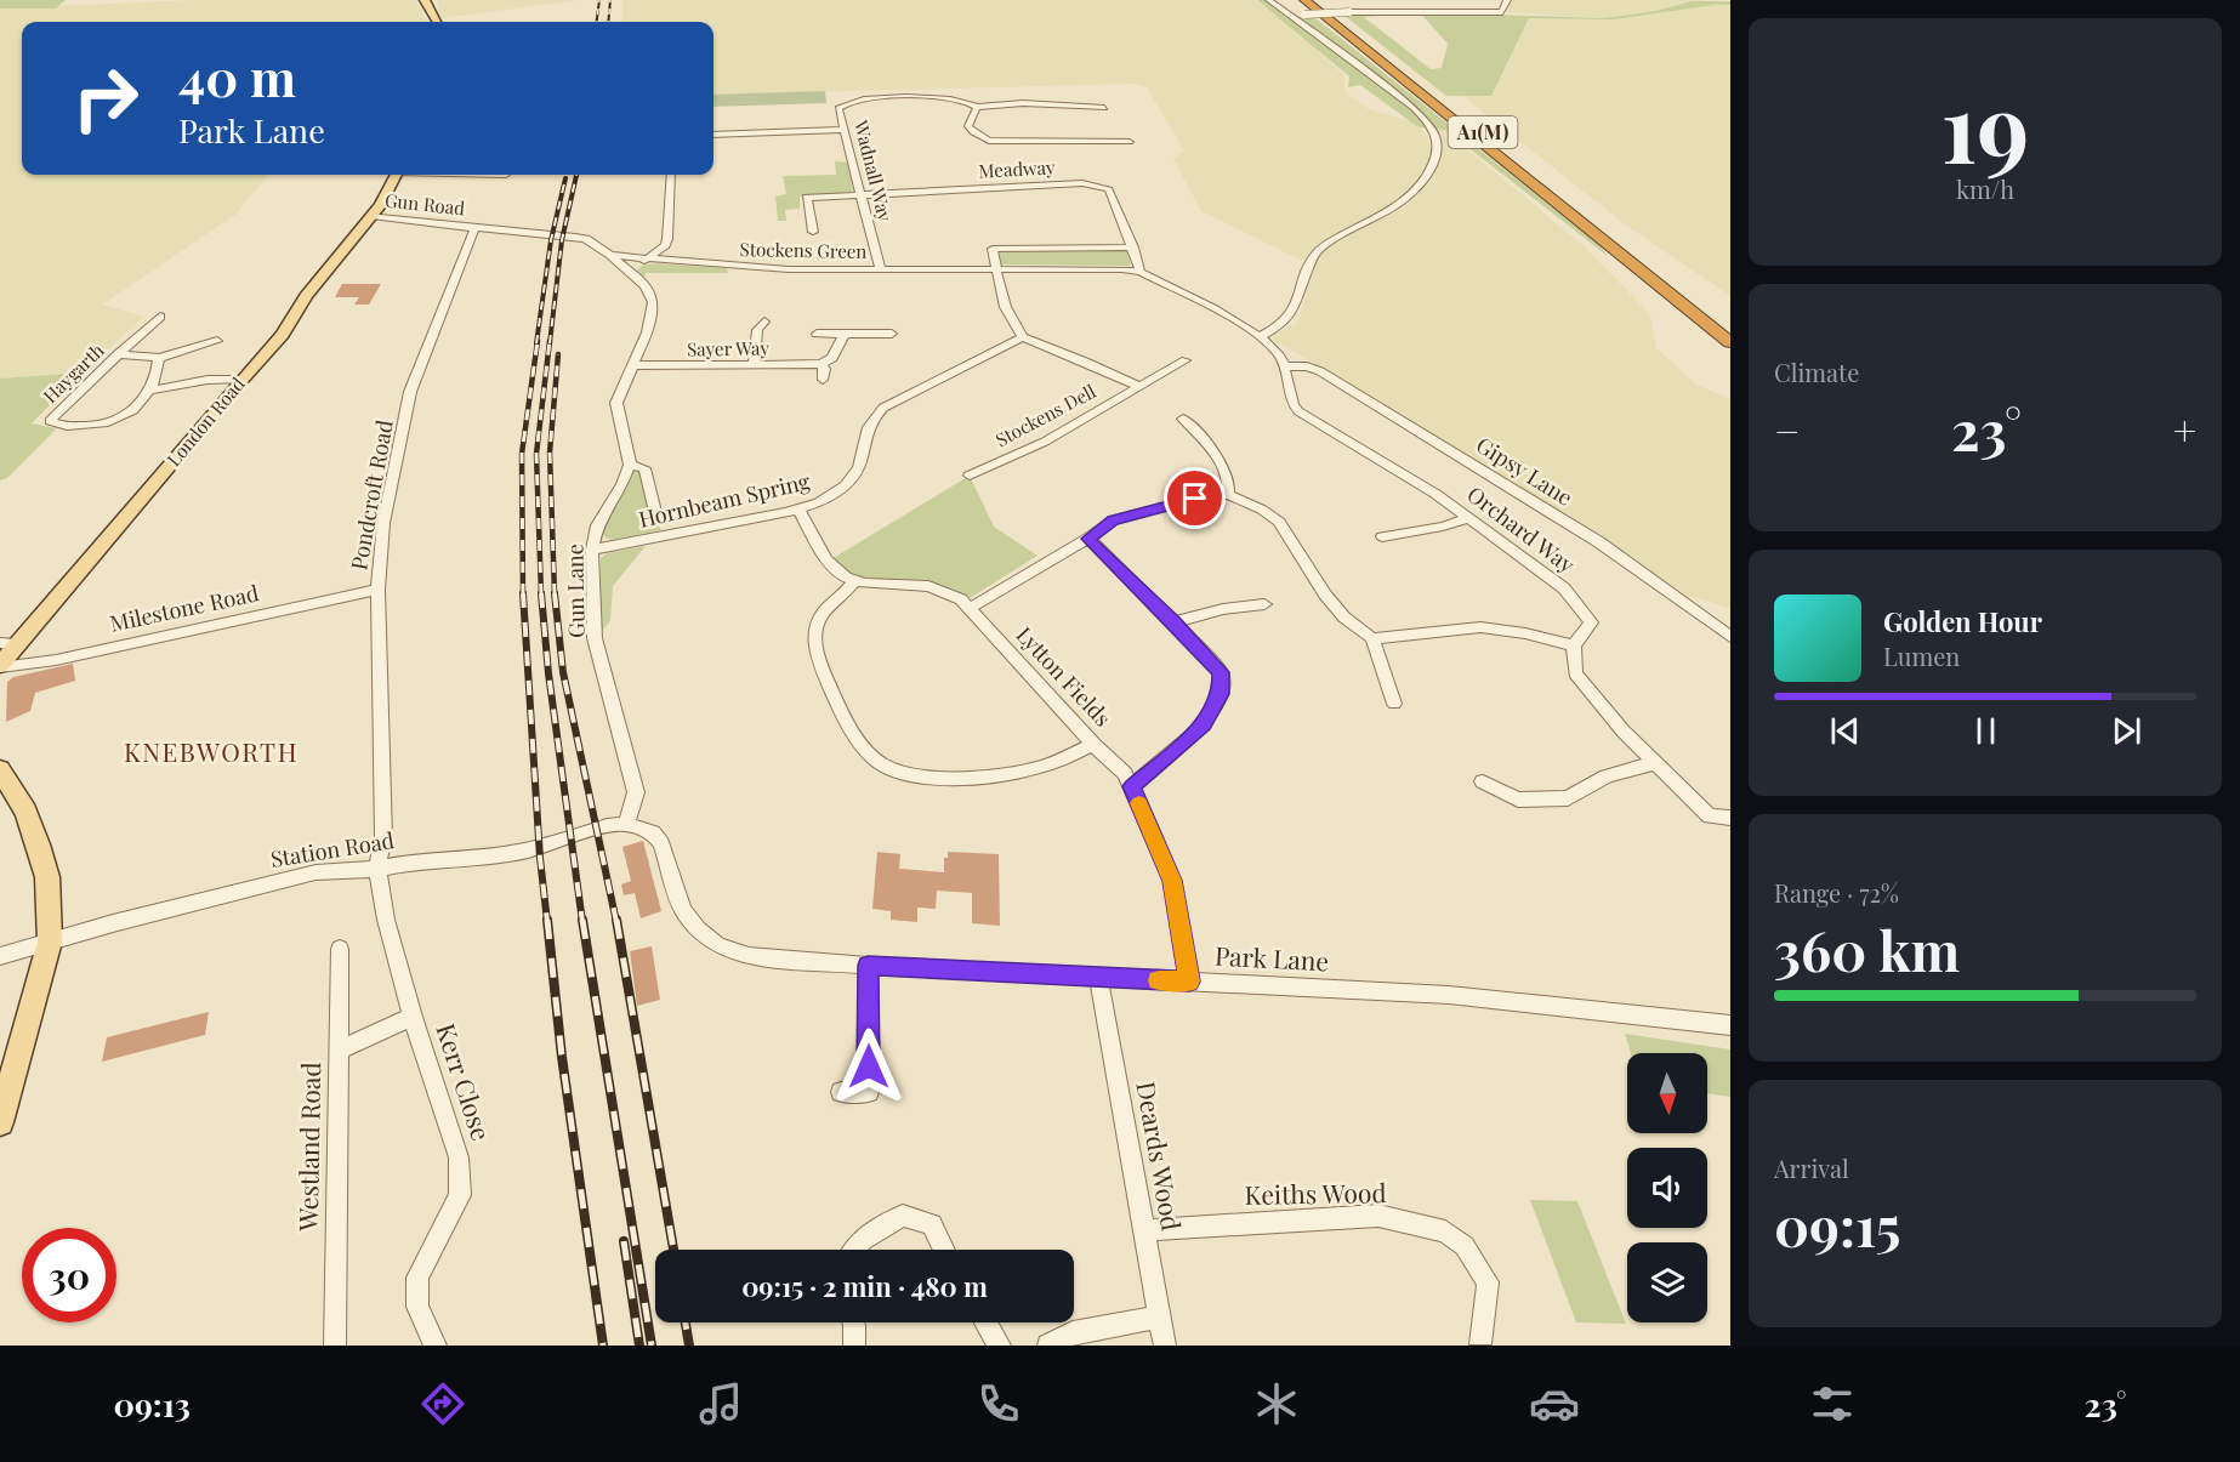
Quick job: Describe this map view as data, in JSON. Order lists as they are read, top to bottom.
{
  "streets": {
    "highway": ["A1(M)"],
    "main road": ["London Road"],
    "street": [
      "Meadway",
      "Wadnall Way",
      "Gun Road",
      "Stockens Green",
      "Sayer Way",
      "Haygarth",
      "Stockens Dell",
      "Gipsy Lane",
      "Pondcroft Road",
      "Hornbeam Spring",
      "Orchard Way",
      "Gun Lane",
      "Milestone Road",
      "Lytton Fields",
      "Station Road",
      "Park Lane",
      "Kerr Close",
      "Westland Road",
      "Deards Wood",
      "Keiths Wood"
    ]
  },
  "crossings": [
    ["Meadway", "Wadnall Way"],
    ["Wadnall Way", "Stockens Green"],
    ["Gun Road", "Stockens Green"],
    ["Gun Road", "London Road"],
    ["Gun Road", "Pondcroft Road"],
    ["Stockens Dell", "Hornbeam Spring"],
    ["London Road", "Milestone Road"],
    ["Gipsy Lane", "Orchard Way"],
    ["Pondcroft Road", "Milestone Road"],
    ["Pondcroft Road", "Station Road"],
    ["Pondcroft Road", "Kerr Close"],
    ["Hornbeam Spring", "Gun Lane"],
    ["Gun Lane", "Station Road"],
    ["Gun Lane", "Park Lane"],
    ["Lytton Fields", "Park Lane"],
    ["Station Road", "Park Lane"],
    ["Station Road", "Kerr Close"],
    ["Park Lane", "Deards Wood"],
    ["Deards Wood", "Keiths Wood"]
  ],
  "districts": ["KNEBWORTH"],
  "north": "bottom",
  "page": {
    "tile": [
      ["19", "km/h"],
      "Climate",
      ["Range · 72%", "360 km"],
      ["Arrival", "09:15"]
    ],
    "turn": ["40 m", "Park Lane"],
    "heat": ["−", "23°", "+"],
    "song": ["Golden Hour", "Lumen"],
    "limit": "30",
    "trip": "09:15 · 2 min · 480 m",
    "tabs": ["09:13", "23°"]
  }
}
